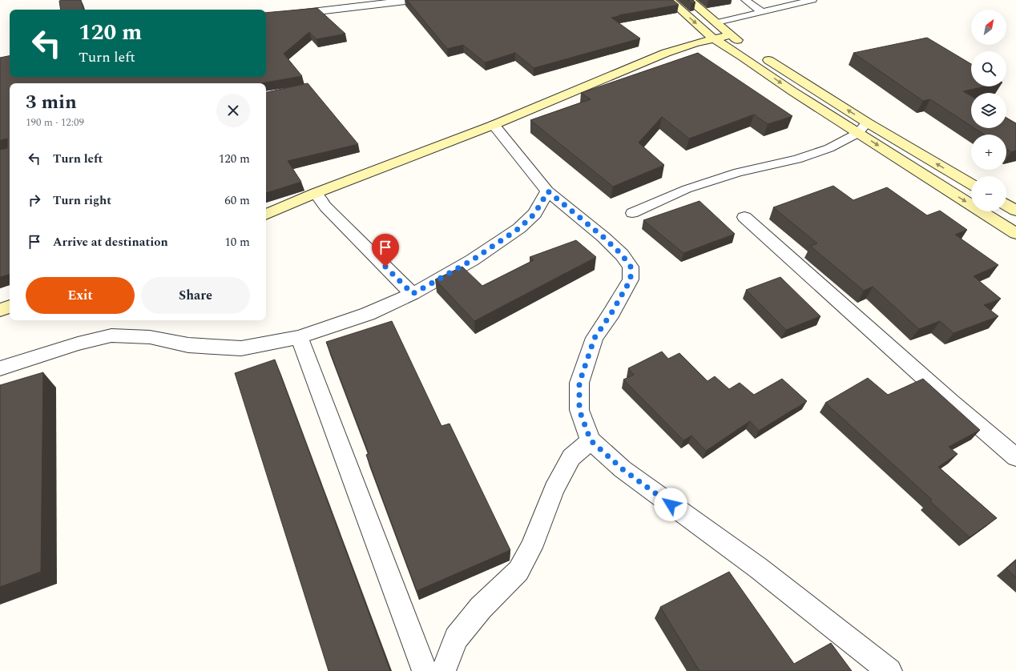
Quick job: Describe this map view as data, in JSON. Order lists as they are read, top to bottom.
{
  "north": "top right",
  "page": {
    "map_buttons": ["+", "−"],
    "turn": ["120 m", "Turn left"],
    "heading": ["3 min", "190 m · 12:09"],
    "list": [
      {
        "name": "Turn left",
        "value": "120 m"
      },
      {
        "name": "Turn right",
        "value": "60 m"
      },
      {
        "name": "Arrive at destination",
        "value": "10 m"
      }
    ],
    "buttons": ["Exit", "Share"]
  }
}
